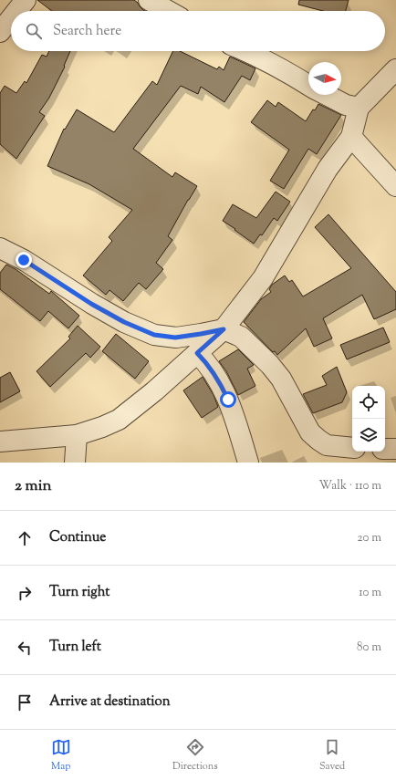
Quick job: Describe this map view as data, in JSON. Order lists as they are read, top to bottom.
{
  "north": "right",
  "page": {
    "search": "Search here",
    "heading": ["2 min", "Walk · 110 m"],
    "list": [
      ["Continue", "20 m"],
      ["Turn right", "10 m"],
      ["Turn left", "80 m"],
      "Arrive at destination"
    ],
    "nav": ["Map", "Directions", "Saved"]
  }
}
